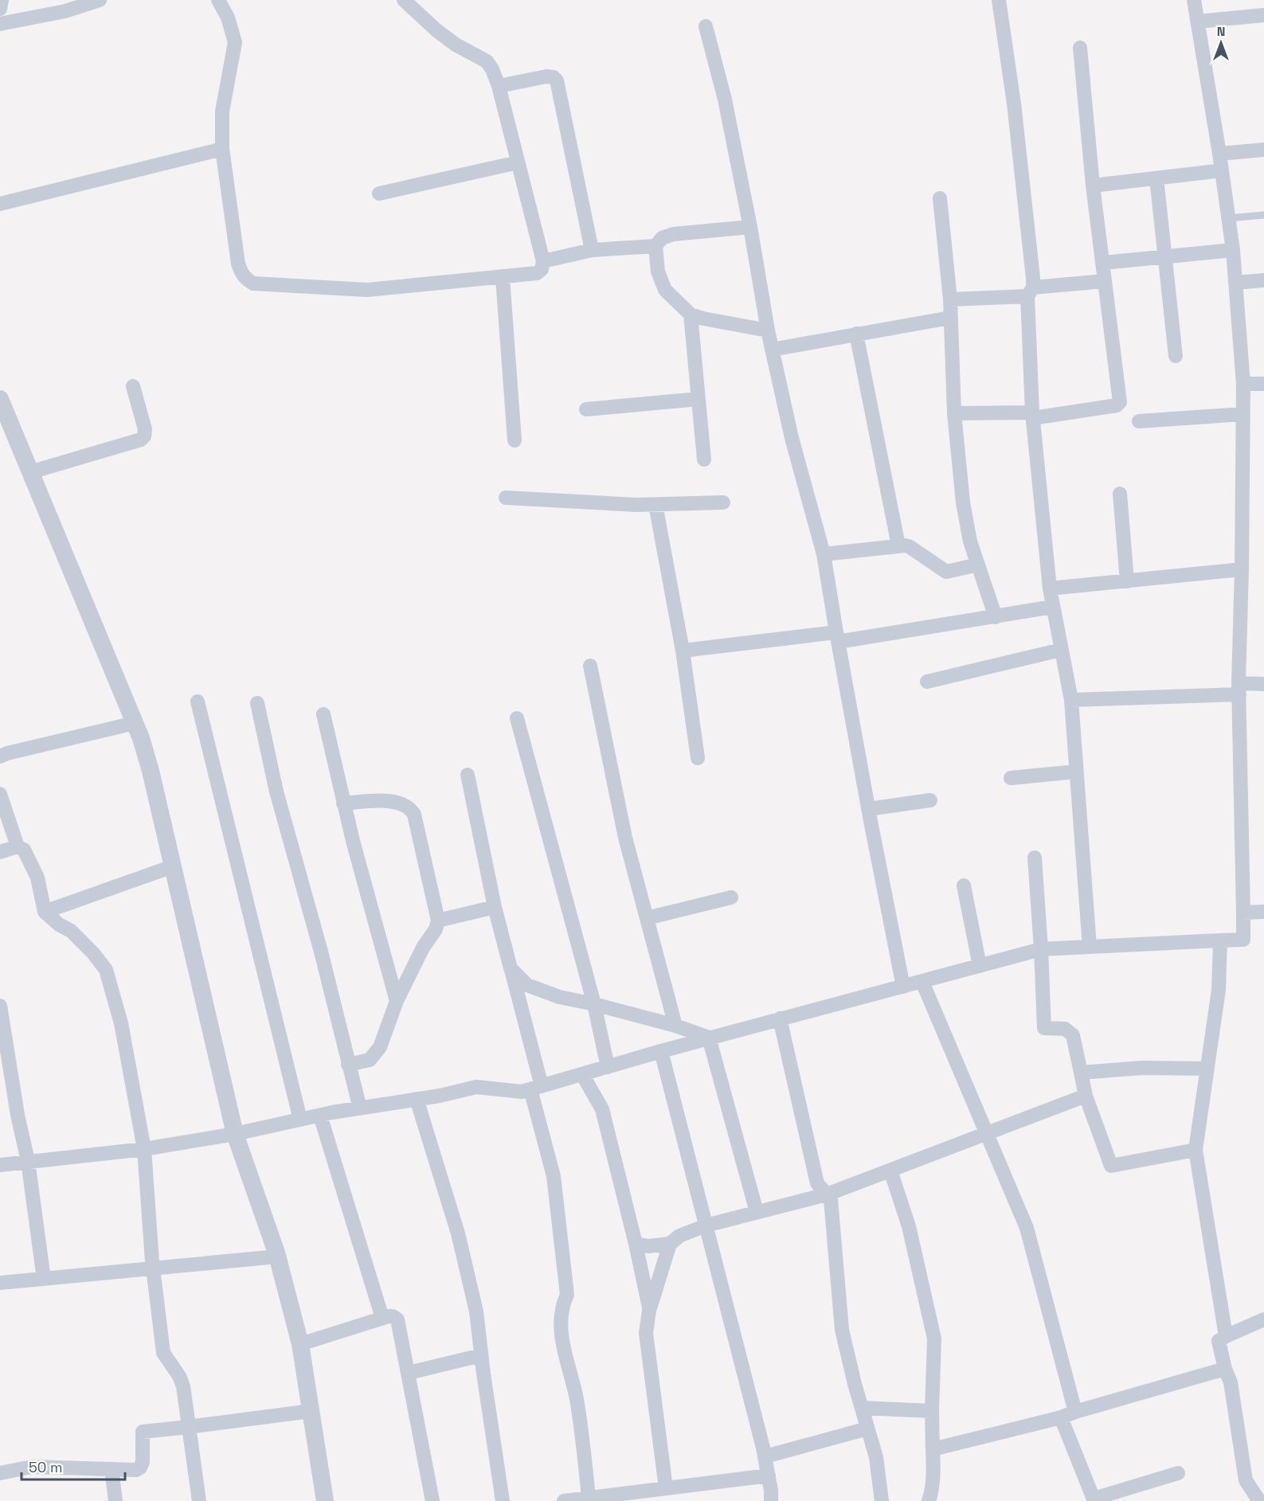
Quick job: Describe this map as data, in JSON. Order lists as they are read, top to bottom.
{
  "scale_bar": "50 m",
  "north": "top"
}
